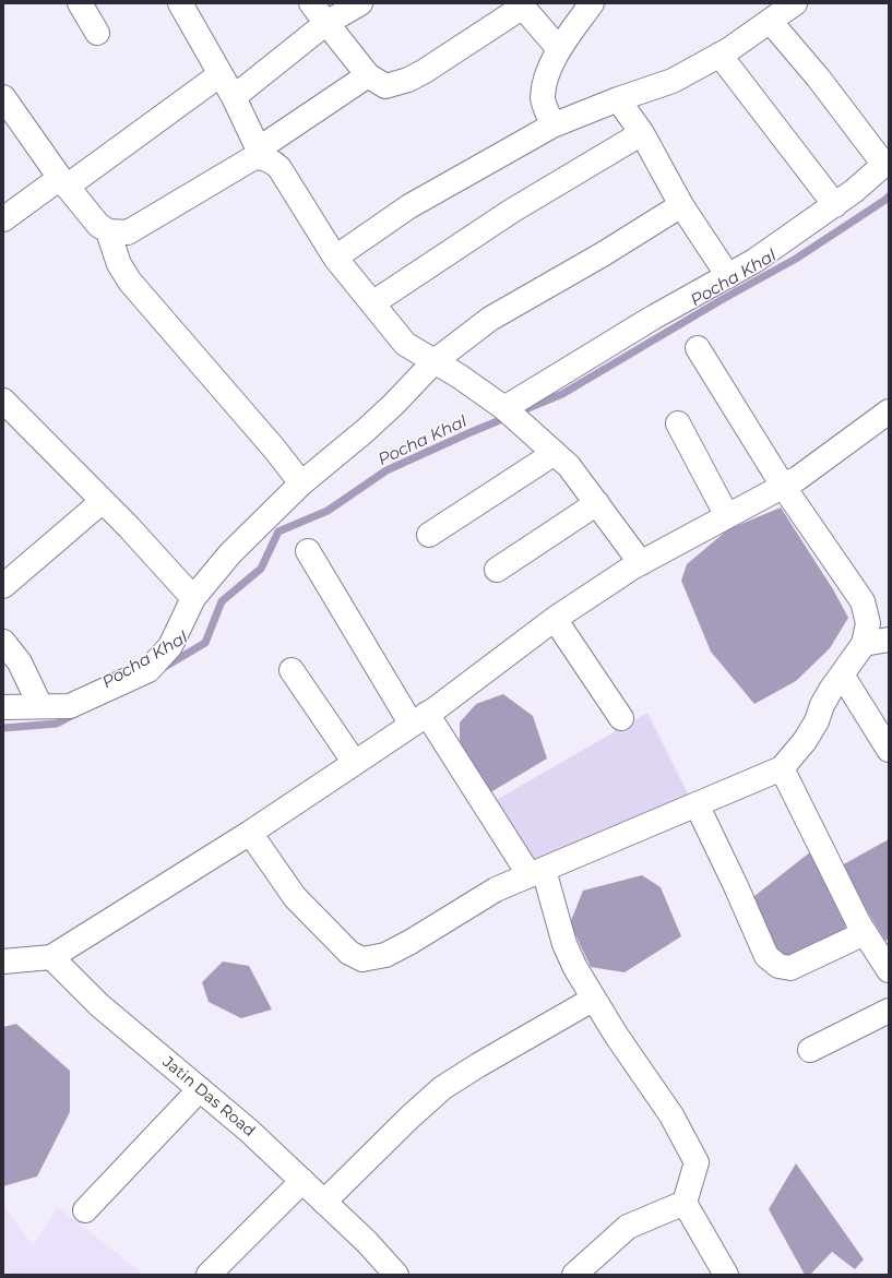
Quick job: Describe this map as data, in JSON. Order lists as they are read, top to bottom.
{
  "streets": {
    "street": ["Jatin Das Road"]
  },
  "water": ["Pocha Khal"]
}
